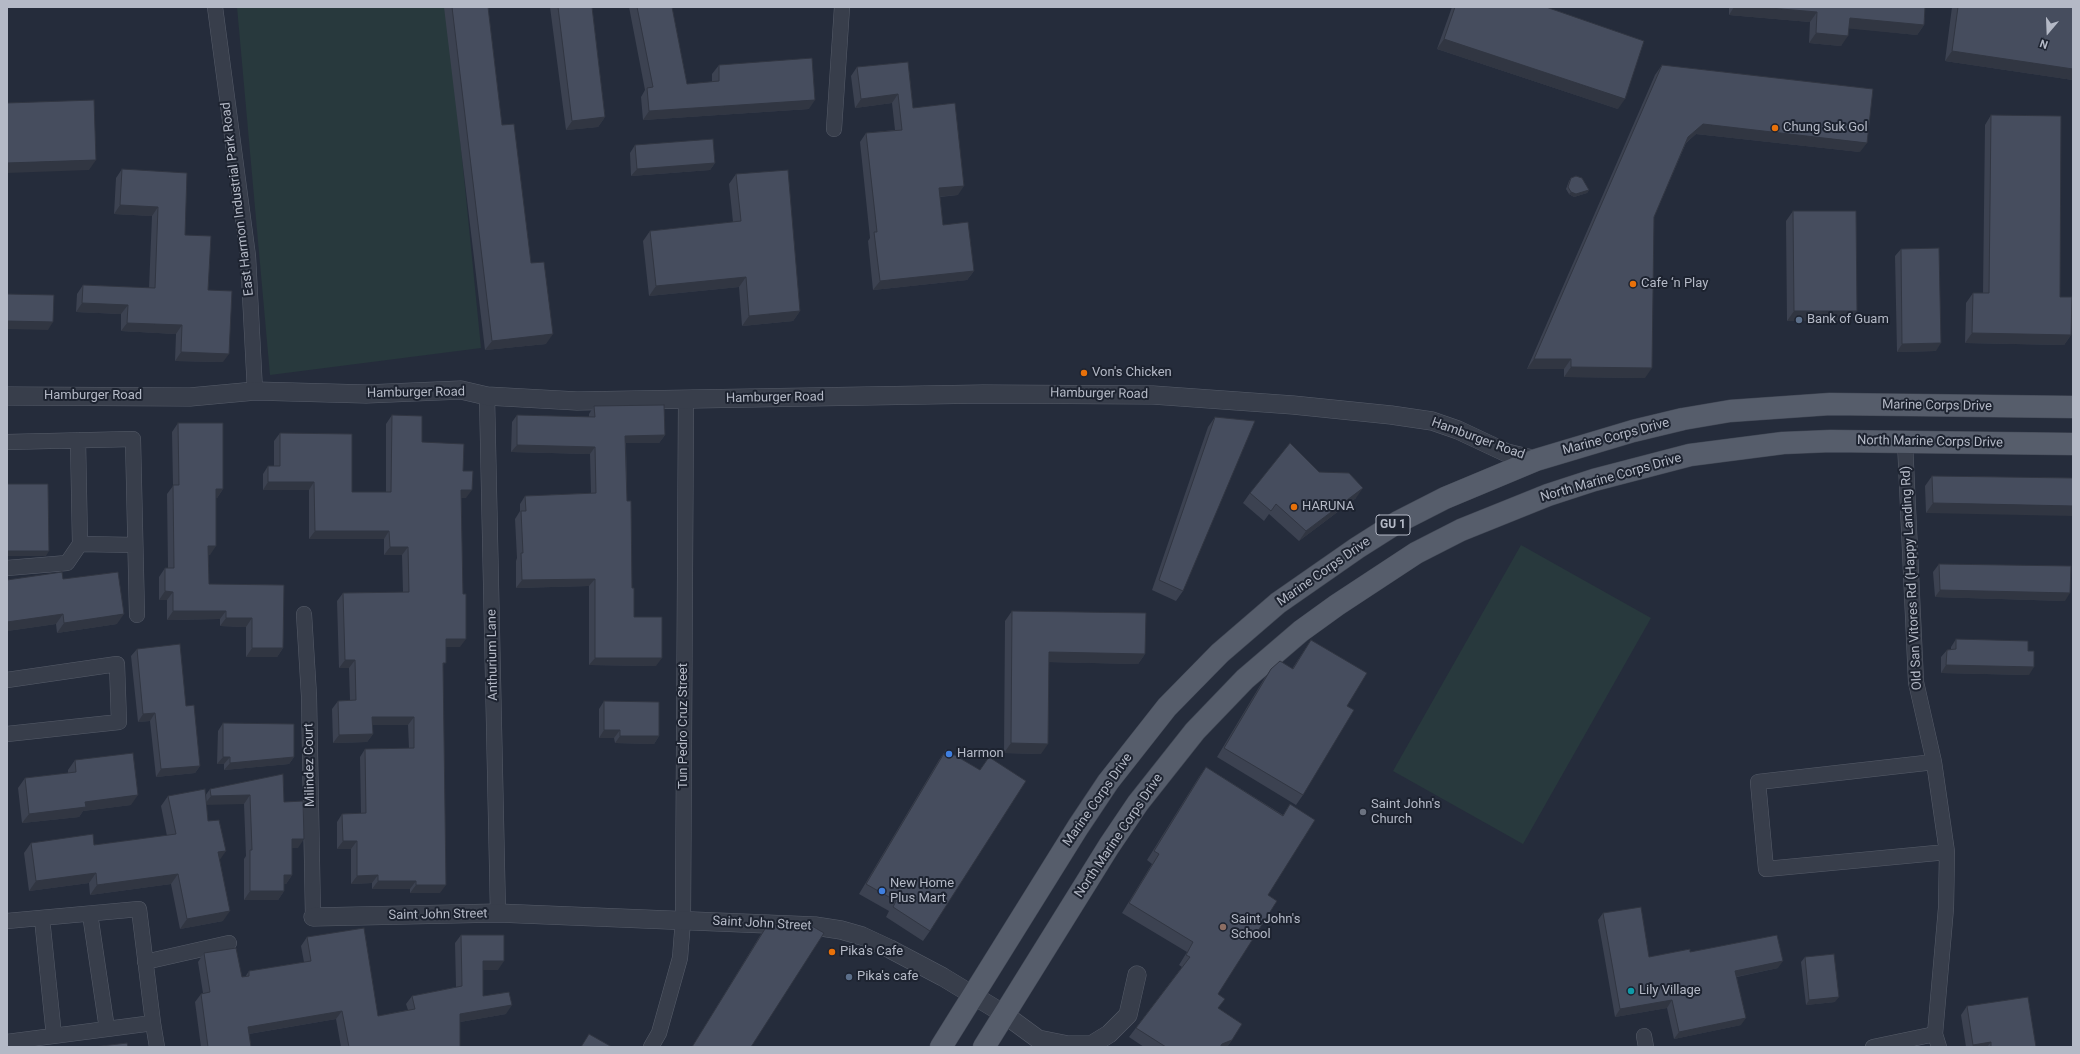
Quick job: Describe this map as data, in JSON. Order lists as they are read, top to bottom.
{
  "streets": {
    "main road": ["Marine Corps Drive", "North Marine Corps Drive", "GU 1"],
    "street": [
      "East Harmon Industrial Park Road",
      "Hamburger Road",
      "Old San Vitores Rd (Happy Landing Rd)",
      "Anthurium Lane",
      "Tun Pedro Cruz Street",
      "Milindez Court",
      "Saint John Street"
    ]
  },
  "crossings": [
    ["East Harmon Industrial Park Road", "Hamburger Road"],
    ["Hamburger Road", "Marine Corps Drive"],
    ["Hamburger Road", "Anthurium Lane"],
    ["Hamburger Road", "Tun Pedro Cruz Street"],
    ["Marine Corps Drive", "Saint John Street"],
    ["North Marine Corps Drive", "Old San Vitores Rd (Happy Landing Rd)"],
    ["North Marine Corps Drive", "Saint John Street"],
    ["Anthurium Lane", "Saint John Street"],
    ["Tun Pedro Cruz Street", "Saint John Street"],
    ["Milindez Court", "Saint John Street"]
  ],
  "places": [
    "Chung Suk Gol",
    "Cafe ‘n Play",
    "Bank of Guam",
    "Von's Chicken",
    "HARUNA",
    "Harmon",
    "Saint John's Church",
    "New Home Plus Mart",
    "Saint John's School",
    "Pika's Cafe",
    "Pika's cafe",
    "Lily Village"
  ],
  "north": "bottom"
}
